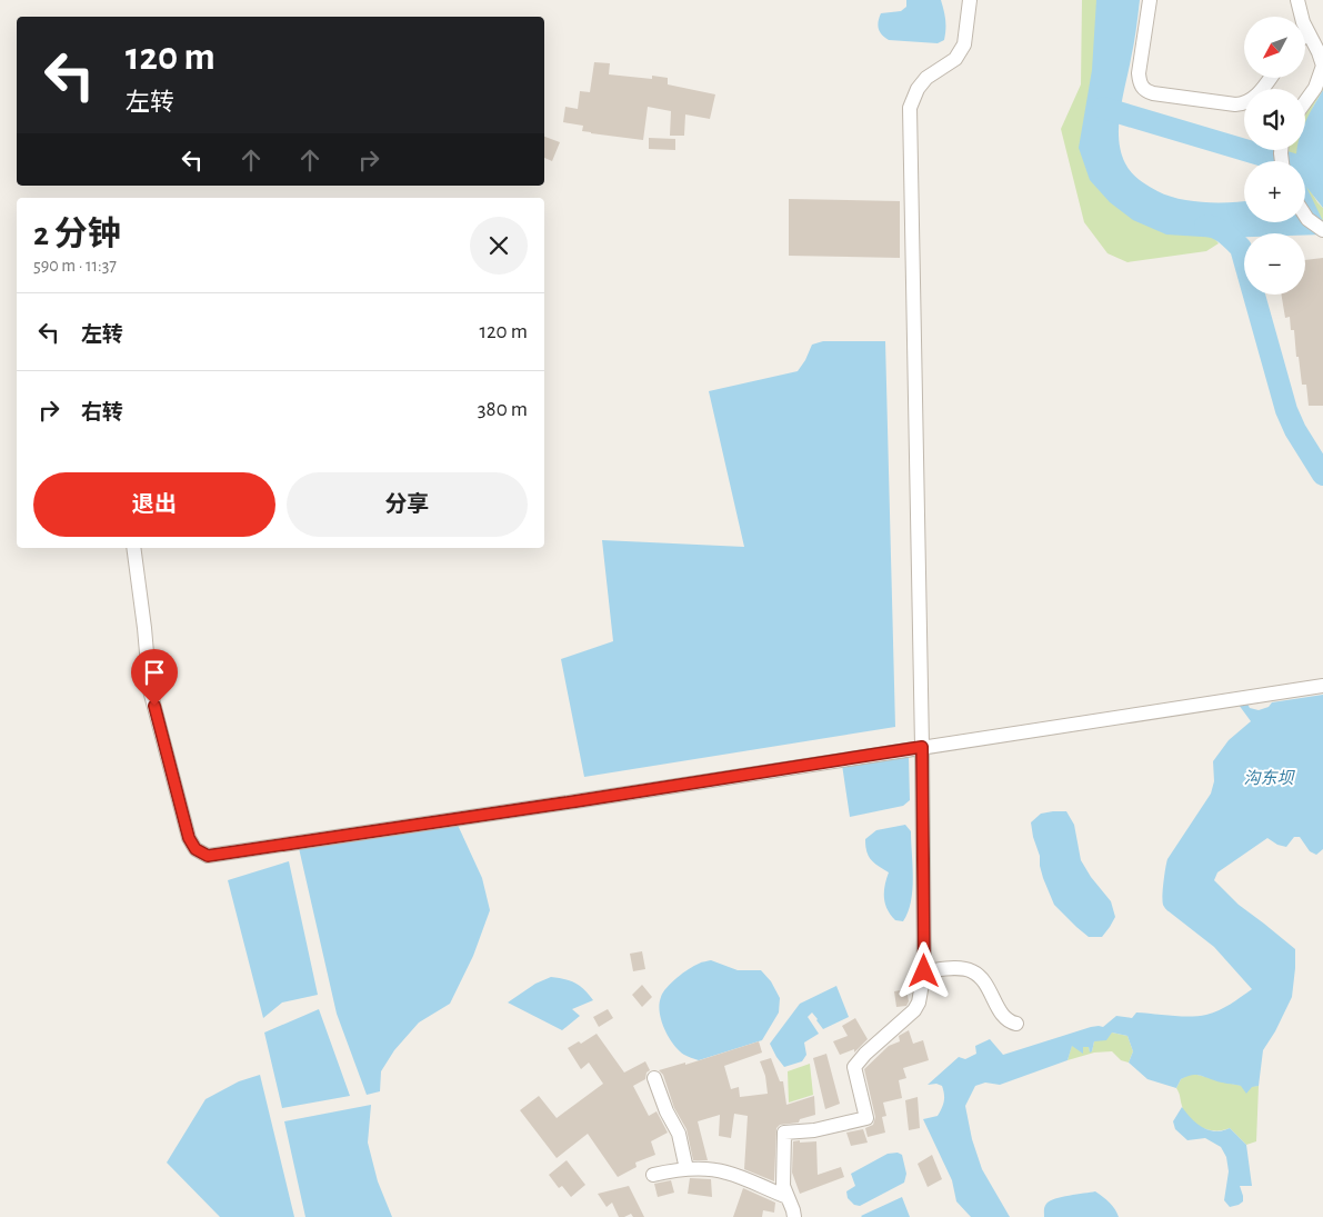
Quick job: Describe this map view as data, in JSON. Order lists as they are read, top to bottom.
{
  "water": ["沟东坝"],
  "north": "bottom left",
  "page": {
    "map_buttons": ["+", "−"],
    "turn": ["120 m", "左转"],
    "heading": ["2 分钟", "590 m · 11:37"],
    "list": [
      {
        "name": "左转",
        "value": "120 m"
      },
      {
        "name": "右转",
        "value": "380 m"
      }
    ],
    "buttons": ["退出", "分享"]
  }
}
